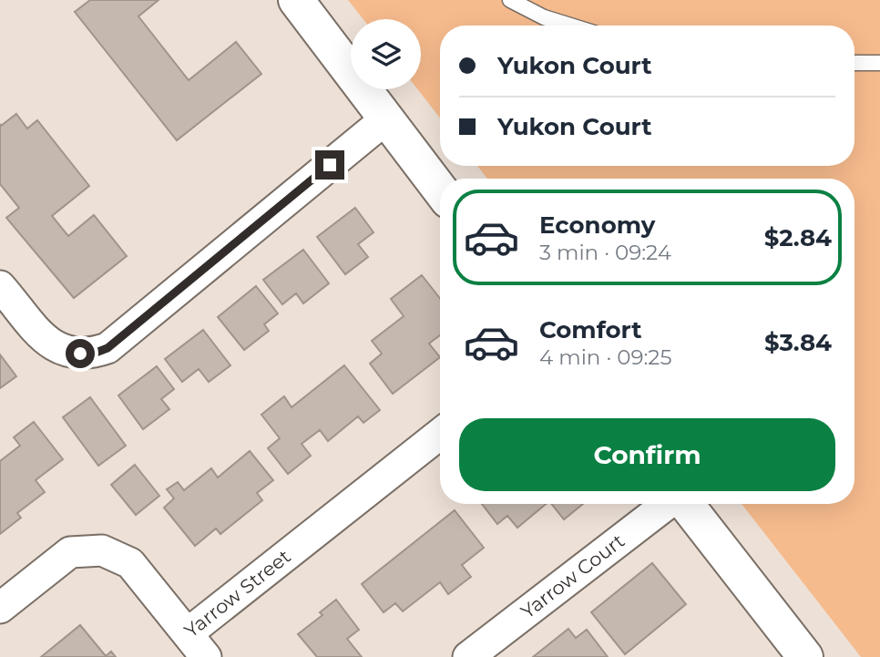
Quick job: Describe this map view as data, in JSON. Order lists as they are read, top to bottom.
{
  "streets": {
    "street": ["Yarrow Court", "Yarrow Street"]
  },
  "page": {
    "banner": ["Yukon Court", "Yukon Court"],
    "list": [
      {
        "name": "Economy",
        "note": "3 min · 09:24",
        "value": "$2.84"
      },
      {
        "name": "Comfort",
        "note": "4 min · 09:25",
        "value": "$3.84"
      }
    ],
    "buttons": "Confirm"
  }
}
